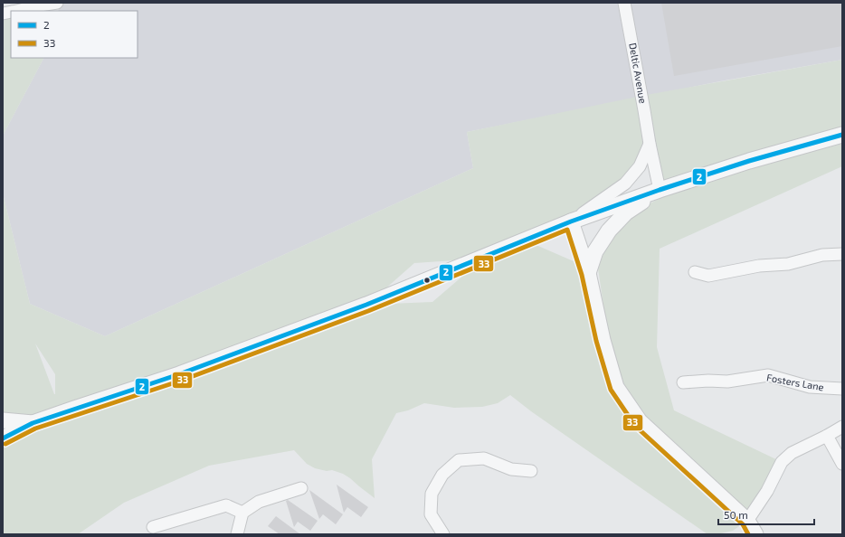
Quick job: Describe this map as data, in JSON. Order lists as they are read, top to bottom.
{
  "streets": {
    "street": ["Deltic Avenue", "Fosters Lane"]
  },
  "lines": ["transit line 2", "transit line 33"],
  "legend": ["2", "33"],
  "scale_bar": "50 m"
}
